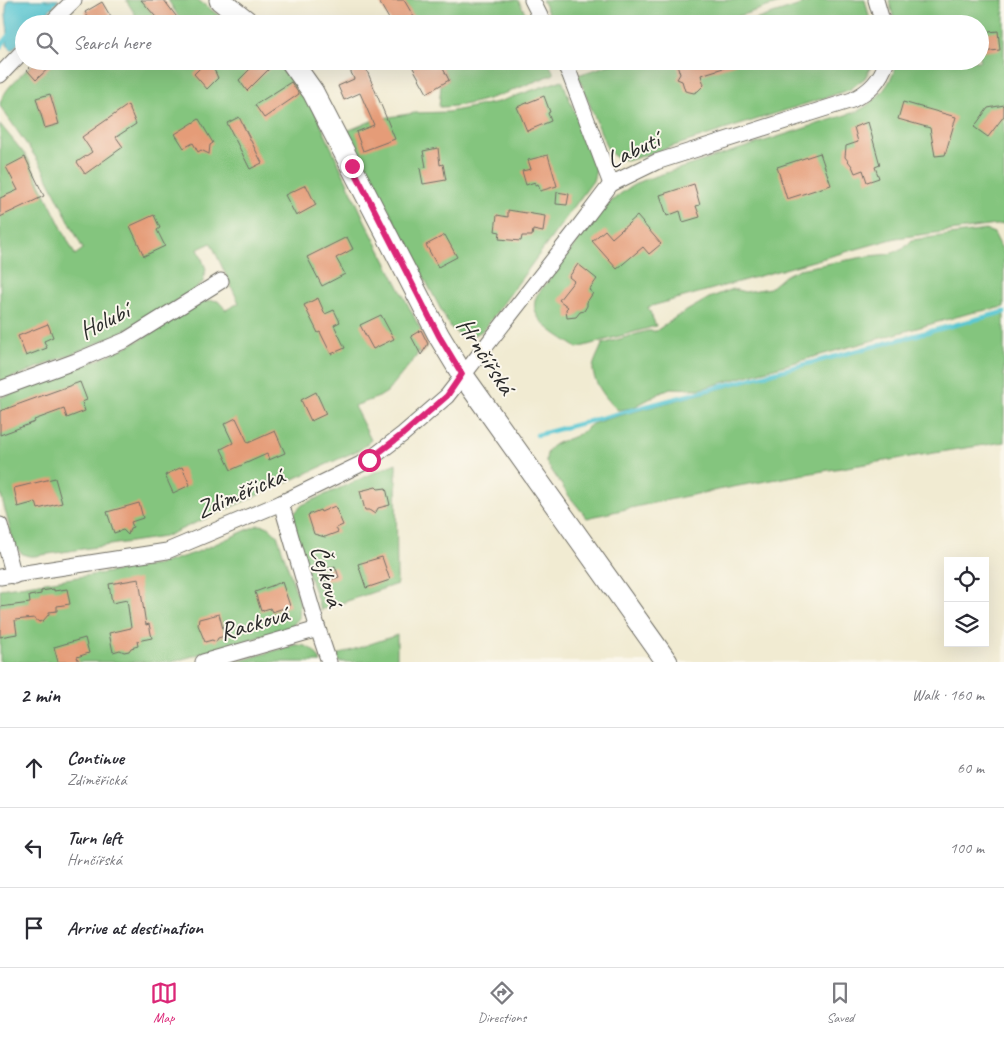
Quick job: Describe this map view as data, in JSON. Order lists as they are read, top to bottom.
{
  "streets": {
    "street": [
      "Labutí",
      "Holubí",
      "Hrnčířská",
      "Zdiměřická",
      "Čejková",
      "Racková"
    ]
  },
  "crossings": [
    ["Labutí", "Hrnčířská"],
    ["Labutí", "Zdiměřická"],
    ["Hrnčířská", "Zdiměřická"],
    ["Zdiměřická", "Čejková"],
    ["Čejková", "Racková"]
  ],
  "page": {
    "search": "Search here",
    "heading": ["2 min", "Walk · 160 m"],
    "list": [
      ["Continue", "Zdiměřická", "60 m"],
      ["Turn left", "Hrnčířská", "100 m"],
      "Arrive at destination"
    ],
    "nav": ["Map", "Directions", "Saved"]
  }
}
